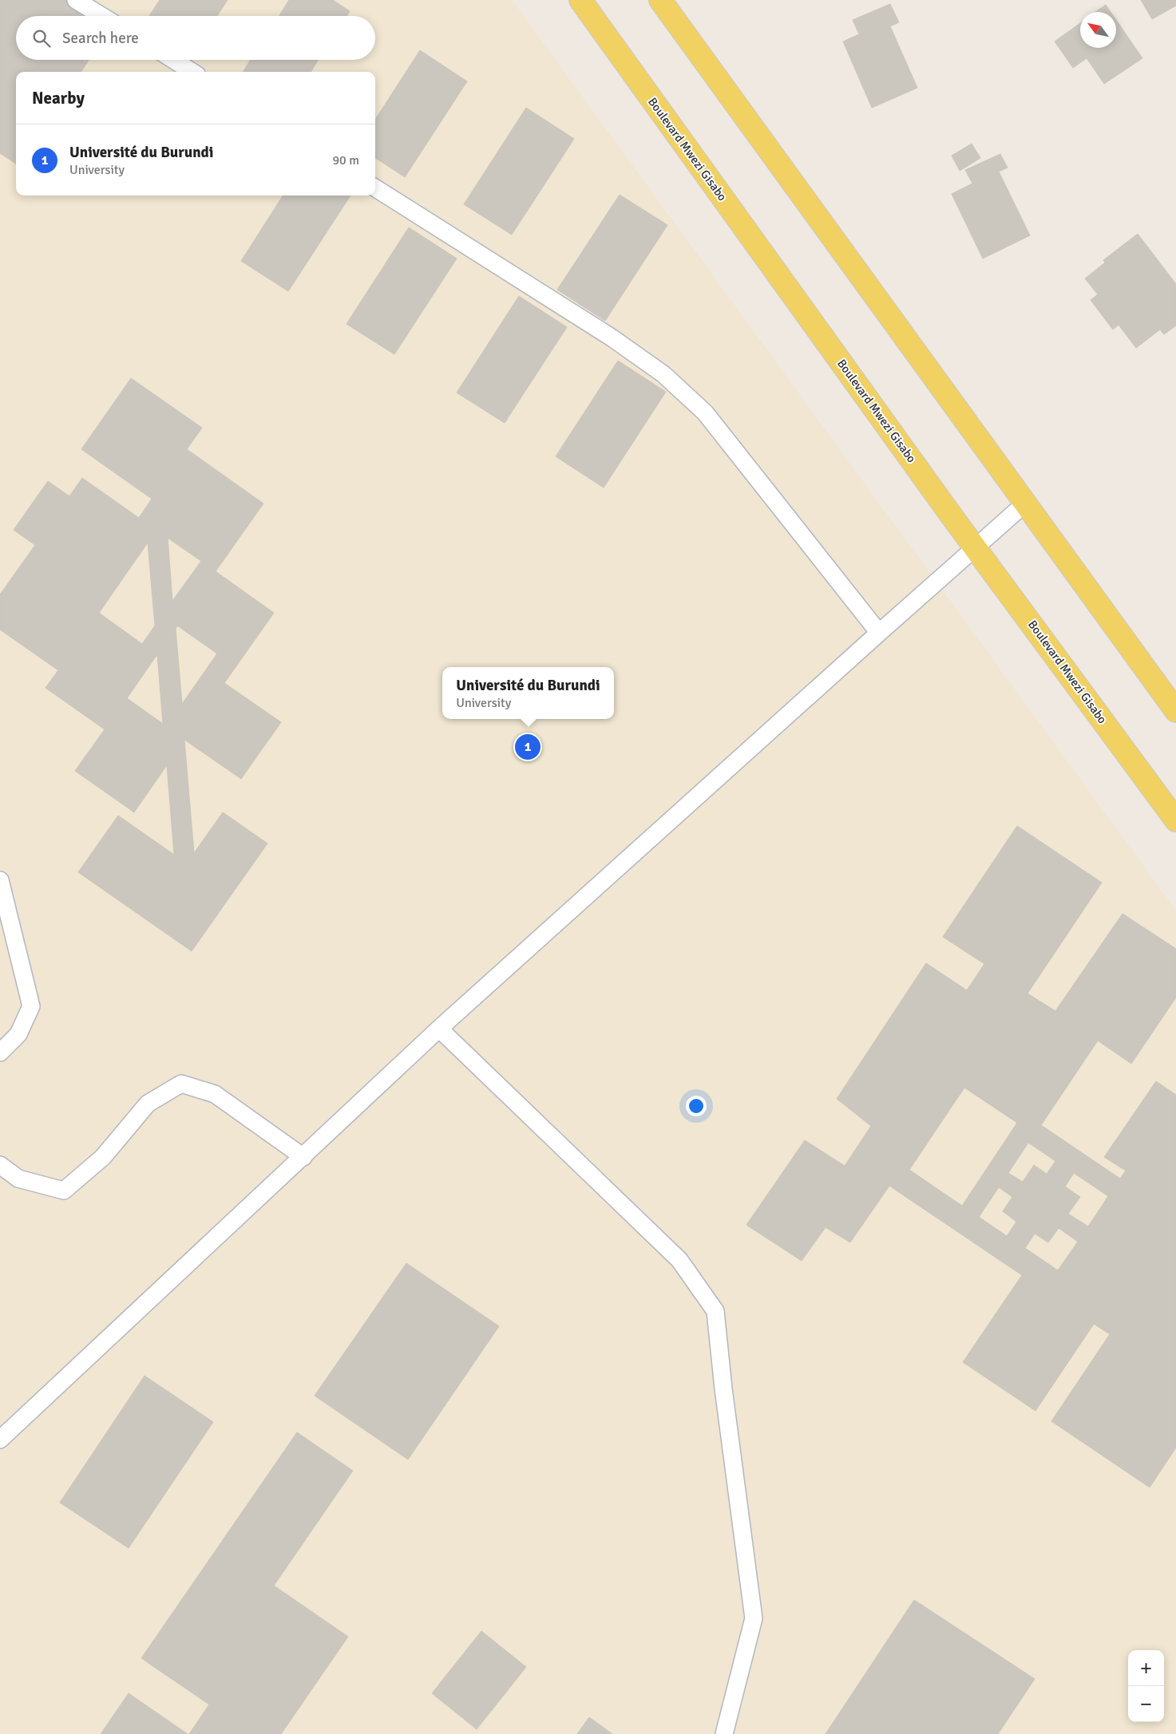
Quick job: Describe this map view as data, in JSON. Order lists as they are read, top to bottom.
{
  "streets": {
    "main road": ["Boulevard Mwezi Gisabo"]
  },
  "north": "top left",
  "page": {
    "search": "Search here",
    "heading": "Nearby",
    "list": [
      {
        "mark": "1",
        "name": "Université du Burundi",
        "note": "University",
        "value": "90 m"
      }
    ],
    "popup": ["Université du Burundi", "University"],
    "pins": "1",
    "map_buttons": ["+", "−"]
  }
}
